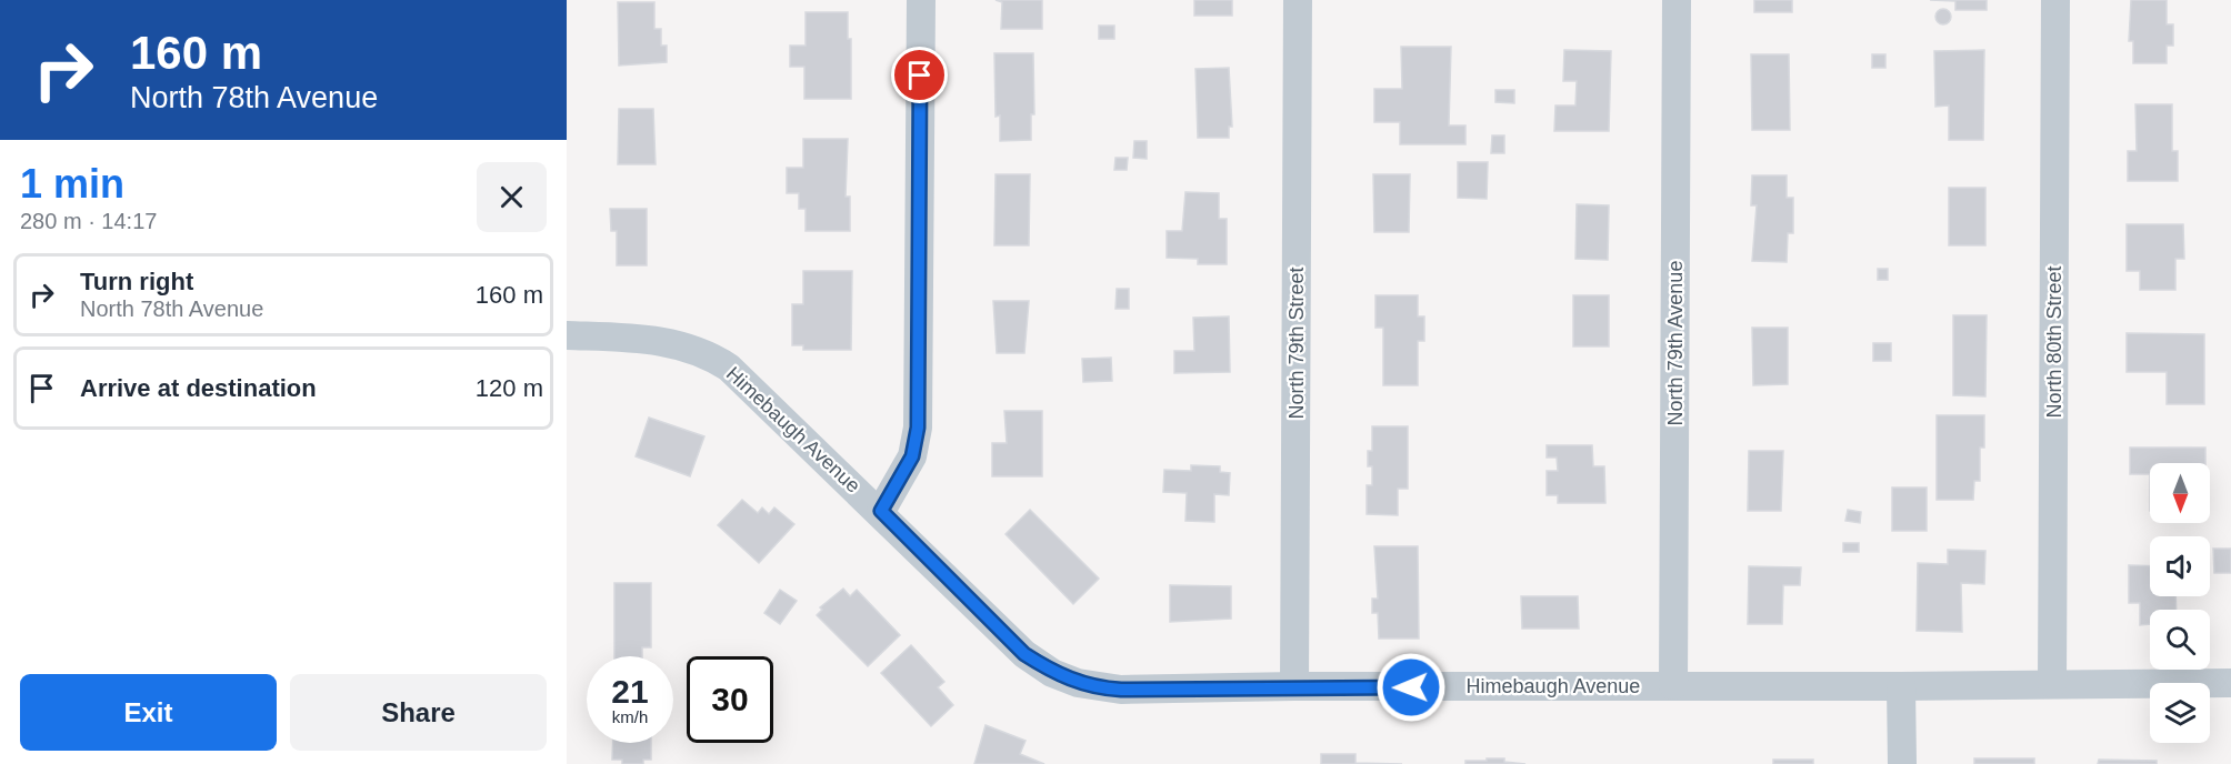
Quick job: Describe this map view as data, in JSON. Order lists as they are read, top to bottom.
{
  "streets": {
    "street": [
      "North 80th Street",
      "North 79th Street",
      "North 79th Avenue",
      "Himebaugh Avenue"
    ]
  },
  "crossings": [
    ["North 80th Street", "Himebaugh Avenue"],
    ["North 79th Street", "Himebaugh Avenue"],
    ["North 79th Avenue", "Himebaugh Avenue"]
  ],
  "north": "bottom",
  "page": {
    "turn": ["160 m", "North 78th Avenue"],
    "heading": ["1 min", "280 m · 14:17"],
    "list": [
      {
        "name": "Turn right",
        "note": "North 78th Avenue",
        "value": "160 m"
      },
      {
        "name": "Arrive at destination",
        "value": "120 m"
      }
    ],
    "speed": "21 km/h",
    "limit": "30",
    "buttons": ["Exit", "Share"]
  }
}
